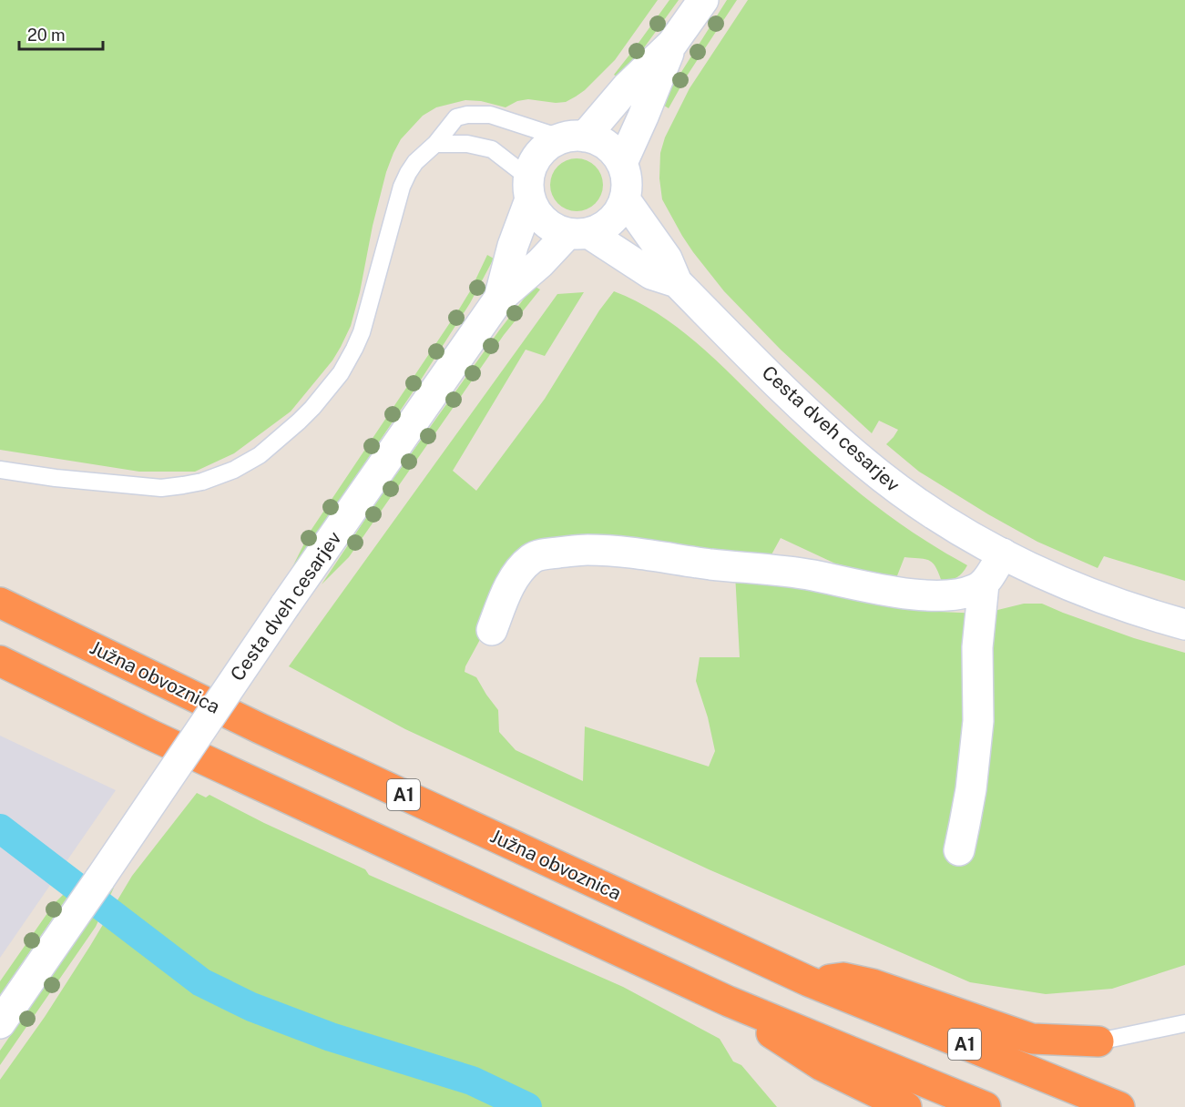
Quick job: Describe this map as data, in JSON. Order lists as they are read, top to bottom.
{
  "streets": {
    "highway": ["Južna obvoznica", "A1"],
    "street": ["Cesta dveh cesarjev"]
  },
  "scale_bar": "20 m"
}
